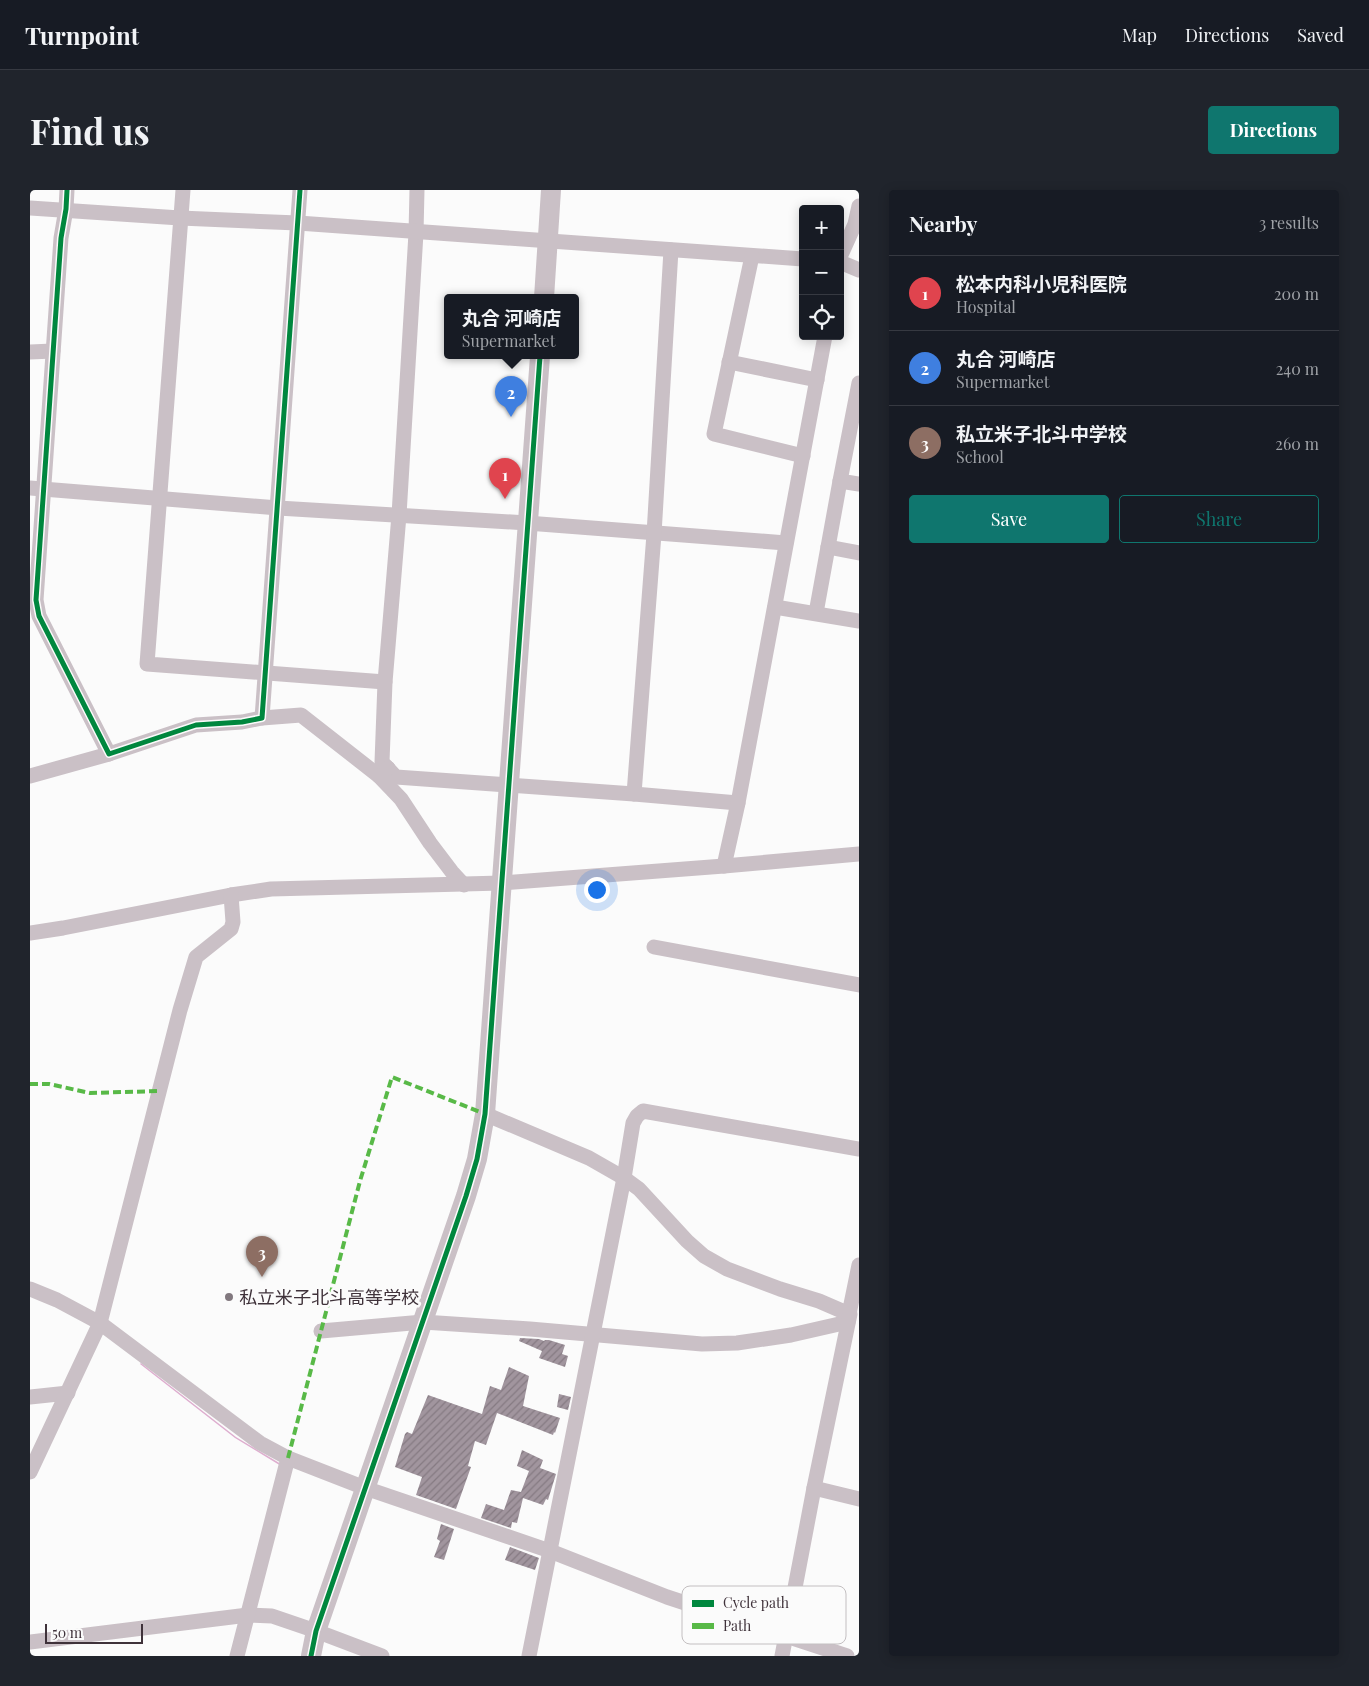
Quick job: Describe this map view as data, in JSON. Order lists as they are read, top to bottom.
{
  "places": ["私立米子北斗高等学校"],
  "legend": ["Cycle path", "Path"],
  "scale_bar": "50 m",
  "page": {
    "header": "Turnpoint",
    "nav": ["Map", "Directions", "Saved"],
    "buttons": [
      "Directions",
      ["Save", "Share"]
    ],
    "title": "Find us",
    "heading": ["Nearby", "3 results"],
    "map_buttons": ["+", "−"],
    "list": [
      {
        "mark": "1",
        "name": "松本内科小児科医院",
        "note": "Hospital",
        "value": "200 m"
      },
      {
        "mark": "2",
        "name": "丸合 河崎店",
        "note": "Supermarket",
        "value": "240 m"
      },
      {
        "mark": "3",
        "name": "私立米子北斗中学校",
        "note": "School",
        "value": "260 m"
      }
    ],
    "popup": ["丸合 河崎店", "Supermarket"],
    "pins": ["2", "1", "3"],
    "scale": "50 m"
  }
}
